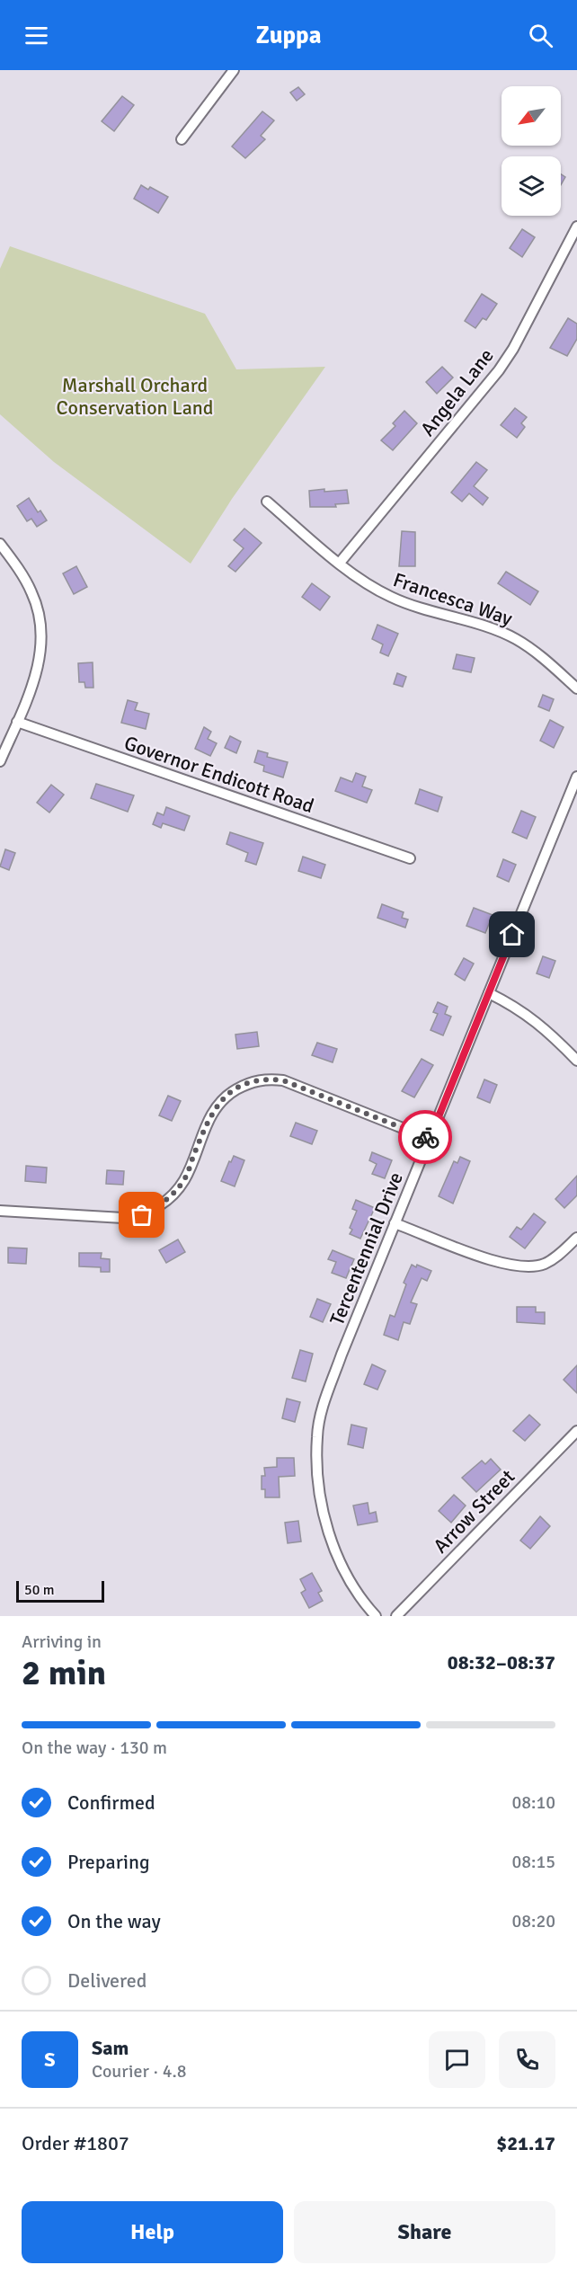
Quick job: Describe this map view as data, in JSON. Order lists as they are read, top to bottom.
{
  "streets": {
    "street": [
      "Angela Lane",
      "Francesca Way",
      "Governor Endicott Road",
      "Tercentennial Drive",
      "Arrow Street"
    ]
  },
  "crossings": [
    ["Angela Lane", "Francesca Way"]
  ],
  "parks": ["Marshall Orchard Conservation Land"],
  "scale_bar": "50 m",
  "north": "bottom left",
  "page": {
    "header": "Zuppa",
    "scale": "50 m",
    "heading": ["2 min", "Arriving in", "08:32–08:37"],
    "panel": [
      "Sam",
      "Courier · 4.8",
      "Order #1807",
      "$21.17"
    ],
    "bar": "On the way · 130 m",
    "list": [
      ["Confirmed", "08:10"],
      ["Preparing", "08:15"],
      ["On the way", "08:20"],
      "Delivered"
    ],
    "round": "S",
    "buttons": ["Help", "Share"]
  }
}
